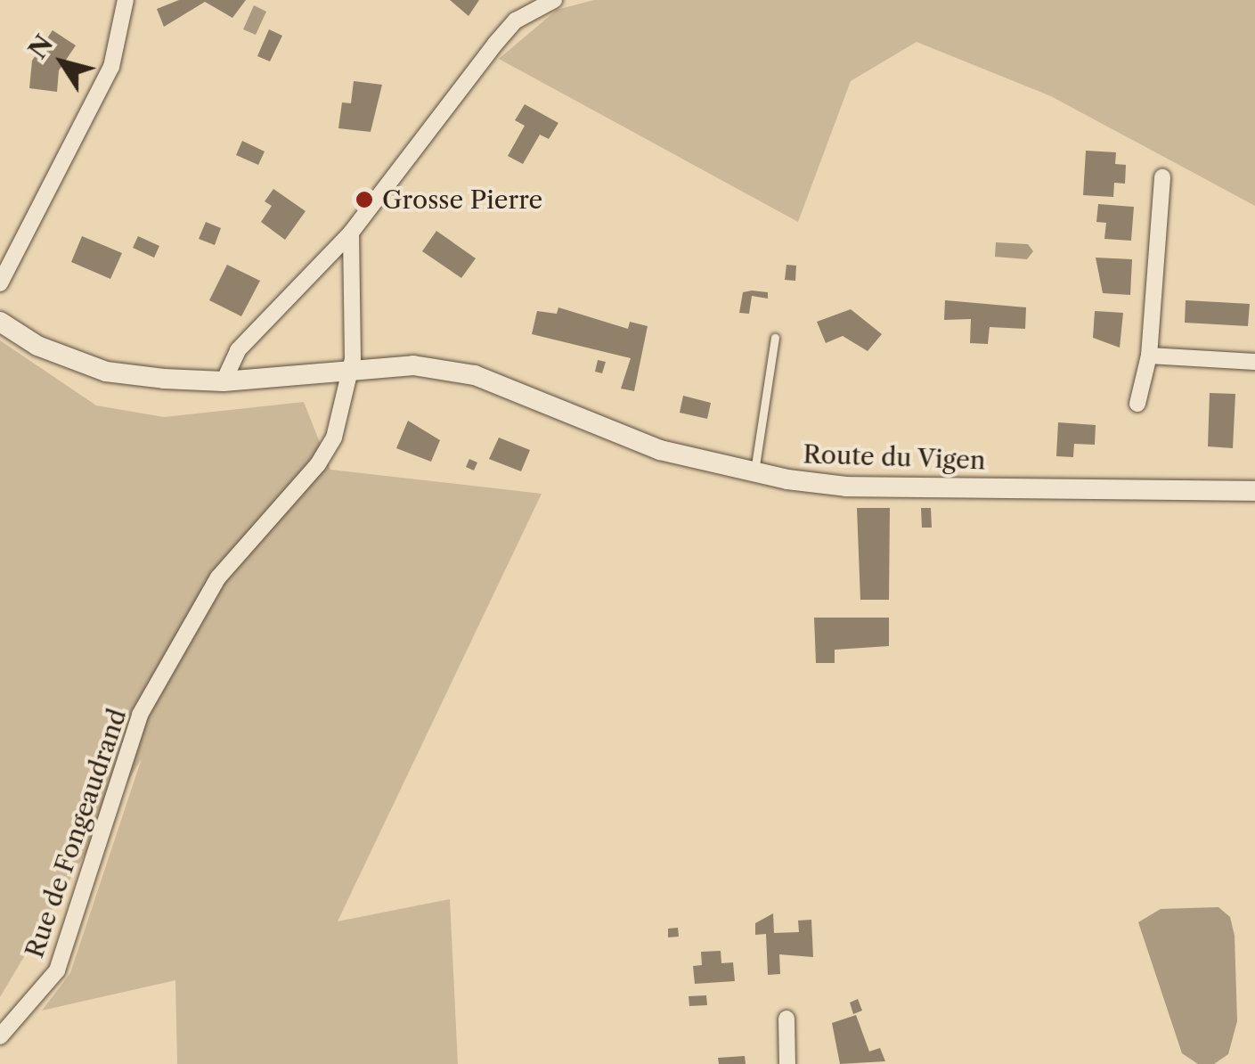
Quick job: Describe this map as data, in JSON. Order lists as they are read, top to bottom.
{
  "streets": {
    "street": ["Route du Vigen", "Rue de Fongeaudrand"]
  },
  "crossings": [
    ["Route du Vigen", "Rue de Fongeaudrand"]
  ],
  "places": ["Grosse Pierre"],
  "north": "top left"
}
